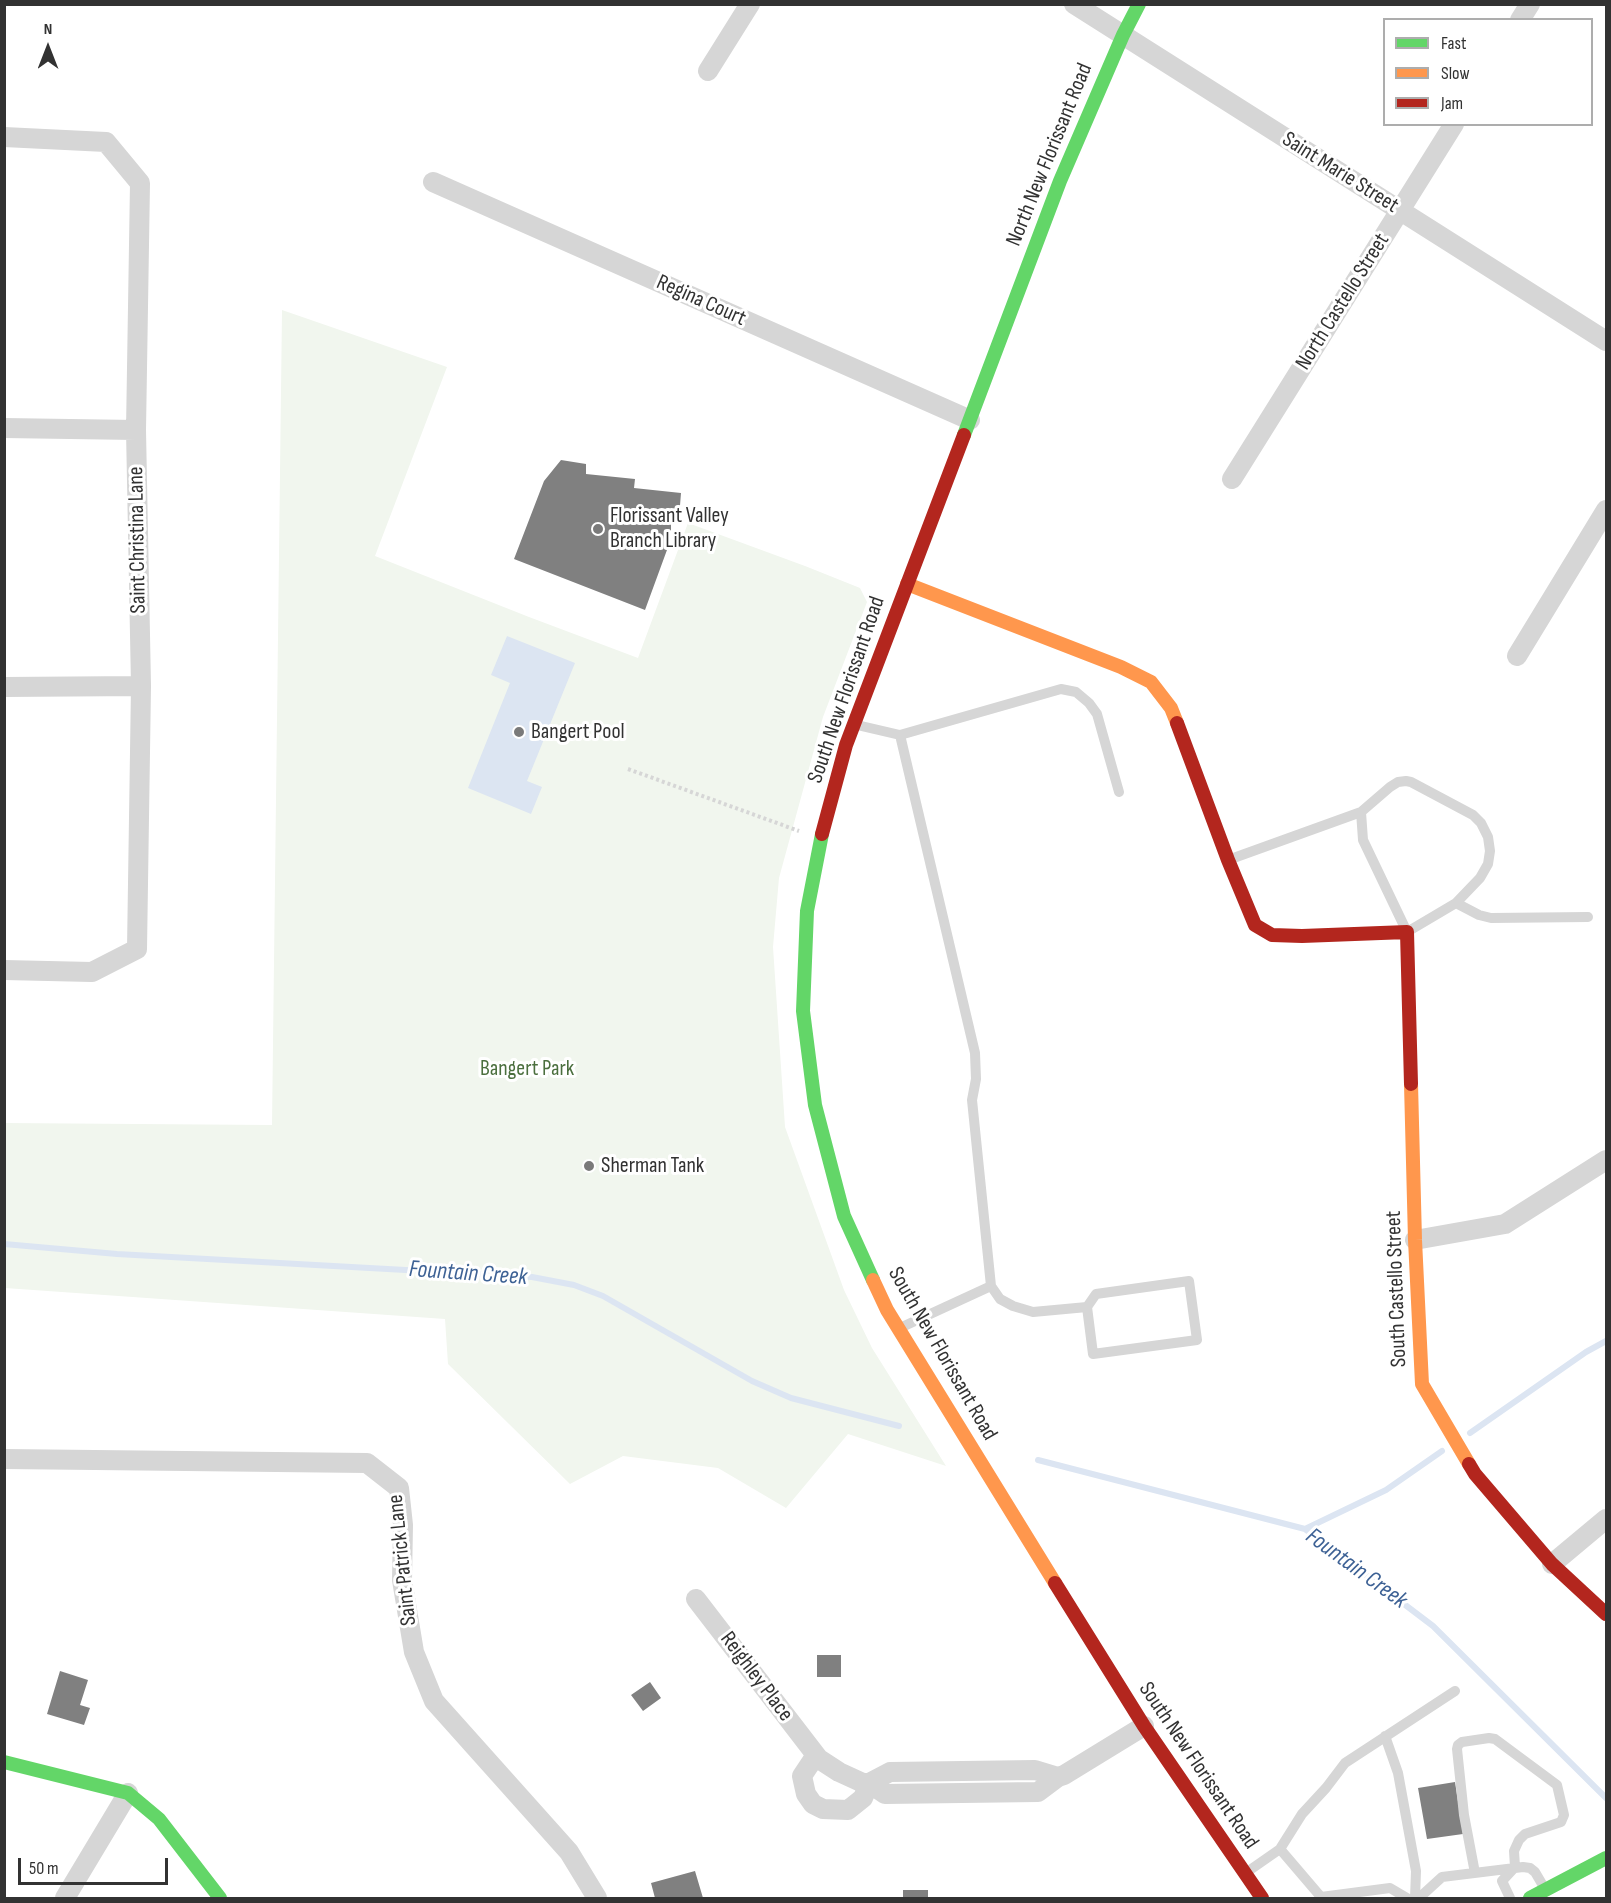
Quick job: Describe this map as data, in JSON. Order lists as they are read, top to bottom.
{
  "streets": {
    "main road": ["North New Florissant Road", "South New Florissant Road", "South Castello Street"],
    "street": [
      "Saint Marie Street",
      "Regina Court",
      "North Castello Street",
      "Saint Christina Lane",
      "Saint Patrick Lane",
      "Reighley Place"
    ]
  },
  "crossings": [
    ["North New Florissant Road", "Saint Marie Street"],
    ["North New Florissant Road", "South New Florissant Road"],
    ["Saint Marie Street", "North Castello Street"],
    ["Regina Court", "South New Florissant Road"],
    ["South New Florissant Road", "Reighley Place"]
  ],
  "water": ["Fountain Creek"],
  "parks": ["Bangert Park"],
  "places": ["Florissant Valley Branch Library", "Bangert Pool", "Sherman Tank"],
  "legend": ["Fast", "Slow", "Jam"],
  "scale_bar": "50 m",
  "north": "top"
}
